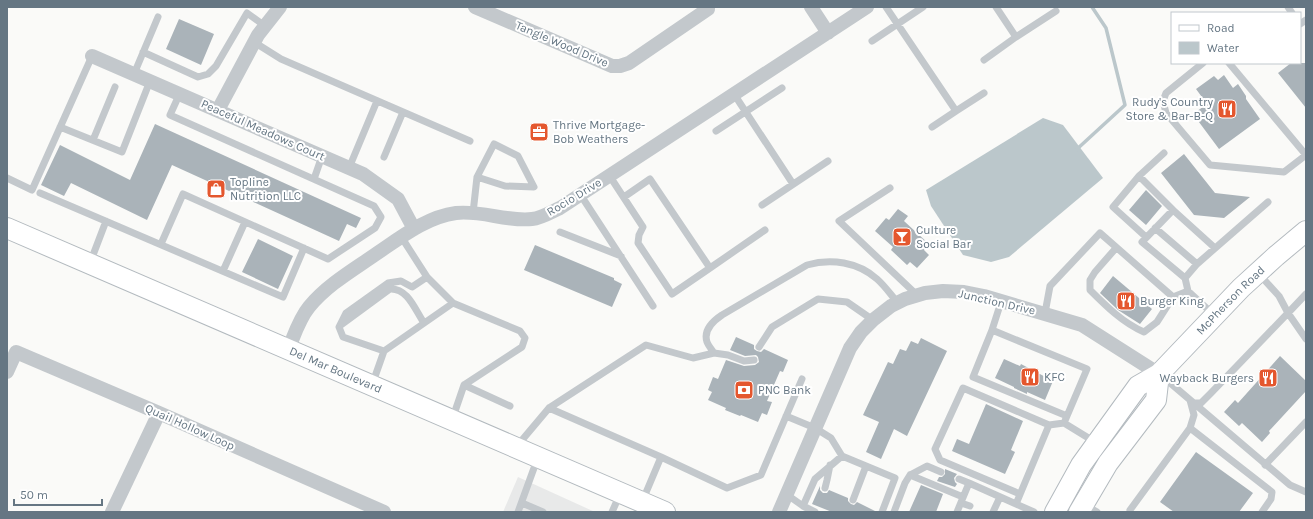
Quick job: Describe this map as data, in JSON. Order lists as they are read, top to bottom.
{
  "streets": {
    "main road": ["McPherson Road", "Del Mar Boulevard"],
    "street": [
      "Tangle Wood Drive",
      "Peaceful Meadows Court",
      "Rocio Drive",
      "Junction Drive",
      "Quail Hollow Loop"
    ]
  },
  "crossings": [
    ["Peaceful Meadows Court", "Rocio Drive"],
    ["Rocio Drive", "Del Mar Boulevard"],
    ["McPherson Road", "Junction Drive"]
  ],
  "places": {
    "restaurant": [
      "Rudy's Country Store & Bar-B-Q",
      "Burger King",
      "KFC",
      "Wayback Burgers"
    ],
    "office": ["Thrive Mortgage- Bob Weathers"],
    "shop": ["Topline Nutrition LLC"],
    "bar": ["Culture Social Bar"],
    "bank": ["PNC Bank"]
  },
  "legend": ["Road", "Water"],
  "scale_bar": "50 m"
}
